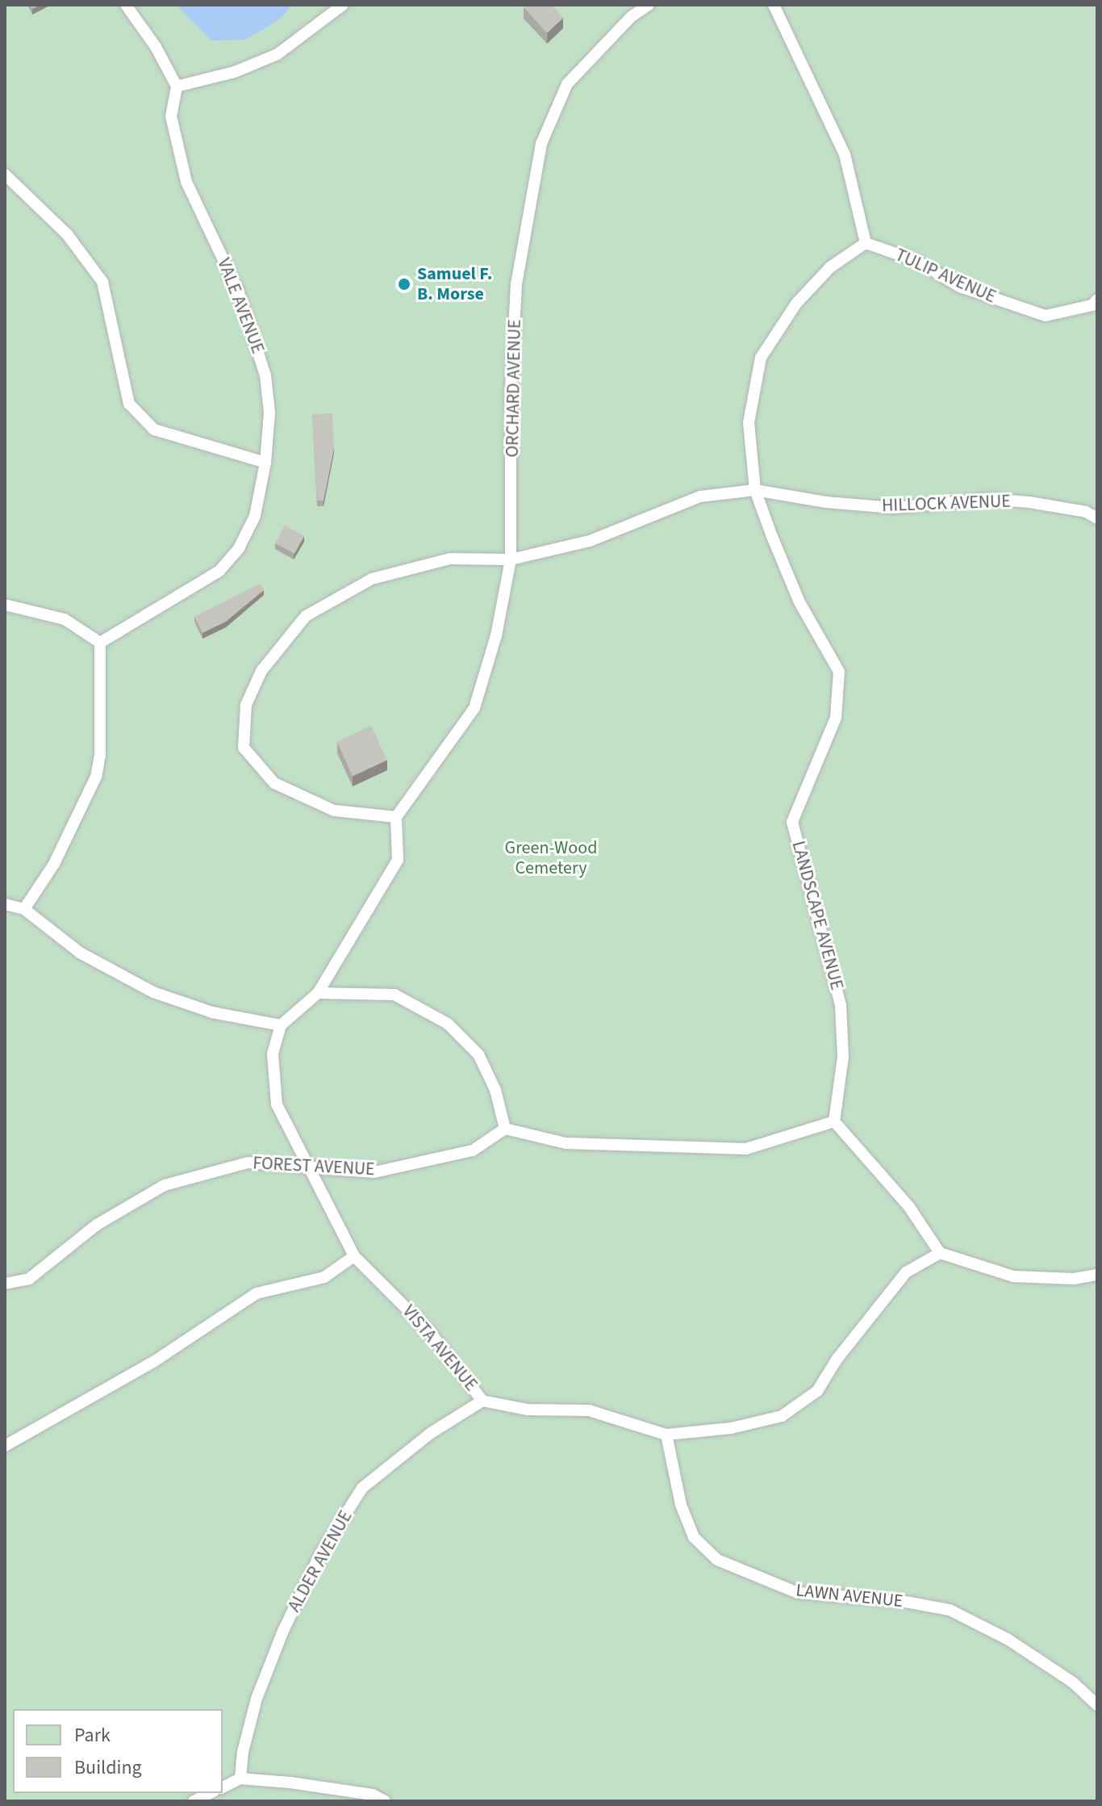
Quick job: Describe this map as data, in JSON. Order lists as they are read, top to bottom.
{
  "streets": {
    "lane": [
      "TULIP AVENUE",
      "VALE AVENUE",
      "ORCHARD AVENUE",
      "HILLOCK AVENUE",
      "LANDSCAPE AVENUE",
      "FOREST AVENUE",
      "VISTA AVENUE",
      "ALDER AVENUE",
      "LAWN AVENUE"
    ]
  },
  "crossings": [
    ["TULIP AVENUE", "LANDSCAPE AVENUE"],
    ["HILLOCK AVENUE", "LANDSCAPE AVENUE"],
    ["FOREST AVENUE", "VISTA AVENUE"],
    ["VISTA AVENUE", "ALDER AVENUE"],
    ["VISTA AVENUE", "LAWN AVENUE"]
  ],
  "parks": ["Green-Wood Cemetery"],
  "places": ["Samuel F. B. Morse"],
  "legend": ["Park", "Building"]
}
